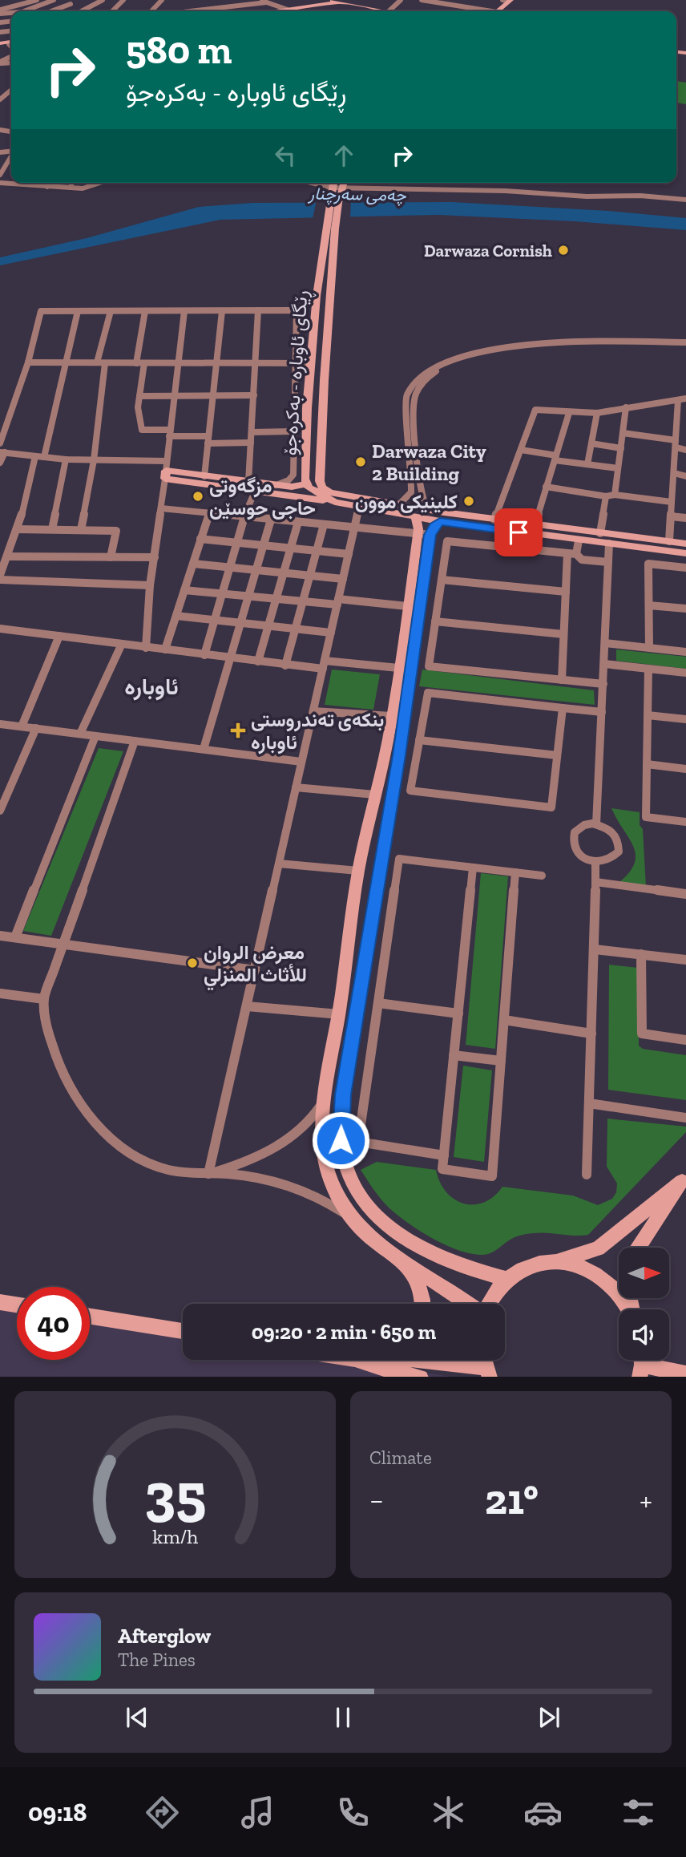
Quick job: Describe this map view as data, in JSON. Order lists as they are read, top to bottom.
{
  "streets": {
    "main road": ["ڕێگای ئاوبارە - بەکرەجۆ"]
  },
  "districts": ["ئاوبارە"],
  "water": ["چەمی سەرچنار"],
  "places": {
    "other": [
      "Darwaza Cornish",
      "Darwaza City 2 Building",
      "مزگەوتی حاجی حوسێن",
      "کلینیکی موون",
      "معرض الروان للأثاث المنزلي"
    ],
    "health": ["بنکەی تەندروستی ئاوبارە"]
  },
  "north": "right",
  "page": {
    "turn": ["580 m", "ڕێگای ئاوبارە - بەکرەجۆ"],
    "limit": "40",
    "trip": "09:20 · 2 min · 650 m",
    "tile": "Climate",
    "heat": ["−", "21°", "+"],
    "song": ["Afterglow", "The Pines"],
    "tabs": "09:18",
    "gauge": ["35", "km/h"]
  }
}
